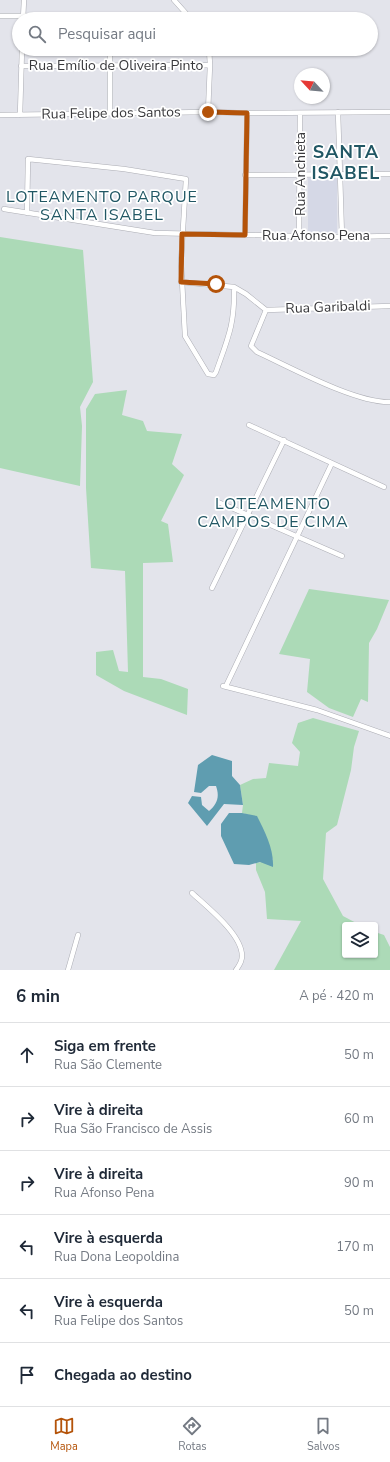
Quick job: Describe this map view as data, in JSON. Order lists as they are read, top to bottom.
{
  "streets": {
    "street": [
      "Rua Emílio de Oliveira Pinto",
      "Rua Felipe dos Santos",
      "Rua Anchieta",
      "Rua Afonso Pena",
      "Rua Garibaldi"
    ]
  },
  "crossings": [
    ["Rua Felipe dos Santos", "Rua Anchieta"],
    ["Rua Anchieta", "Rua Afonso Pena"]
  ],
  "districts": ["SANTA ISABEL", "LOTEAMENTO PARQUE SANTA ISABEL", "LOTEAMENTO CAMPOS DE CIMA"],
  "north": "top left",
  "page": {
    "search": "Pesquisar aqui",
    "heading": ["6 min", "A pé · 420 m"],
    "list": [
      ["Siga em frente", "Rua São Clemente", "50 m"],
      ["Vire à direita", "Rua São Francisco de Assis", "60 m"],
      ["Vire à direita", "Rua Afonso Pena", "90 m"],
      ["Vire à esquerda", "Rua Dona Leopoldina", "170 m"],
      ["Vire à esquerda", "Rua Felipe dos Santos", "50 m"],
      "Chegada ao destino"
    ],
    "nav": ["Mapa", "Rotas", "Salvos"]
  }
}
